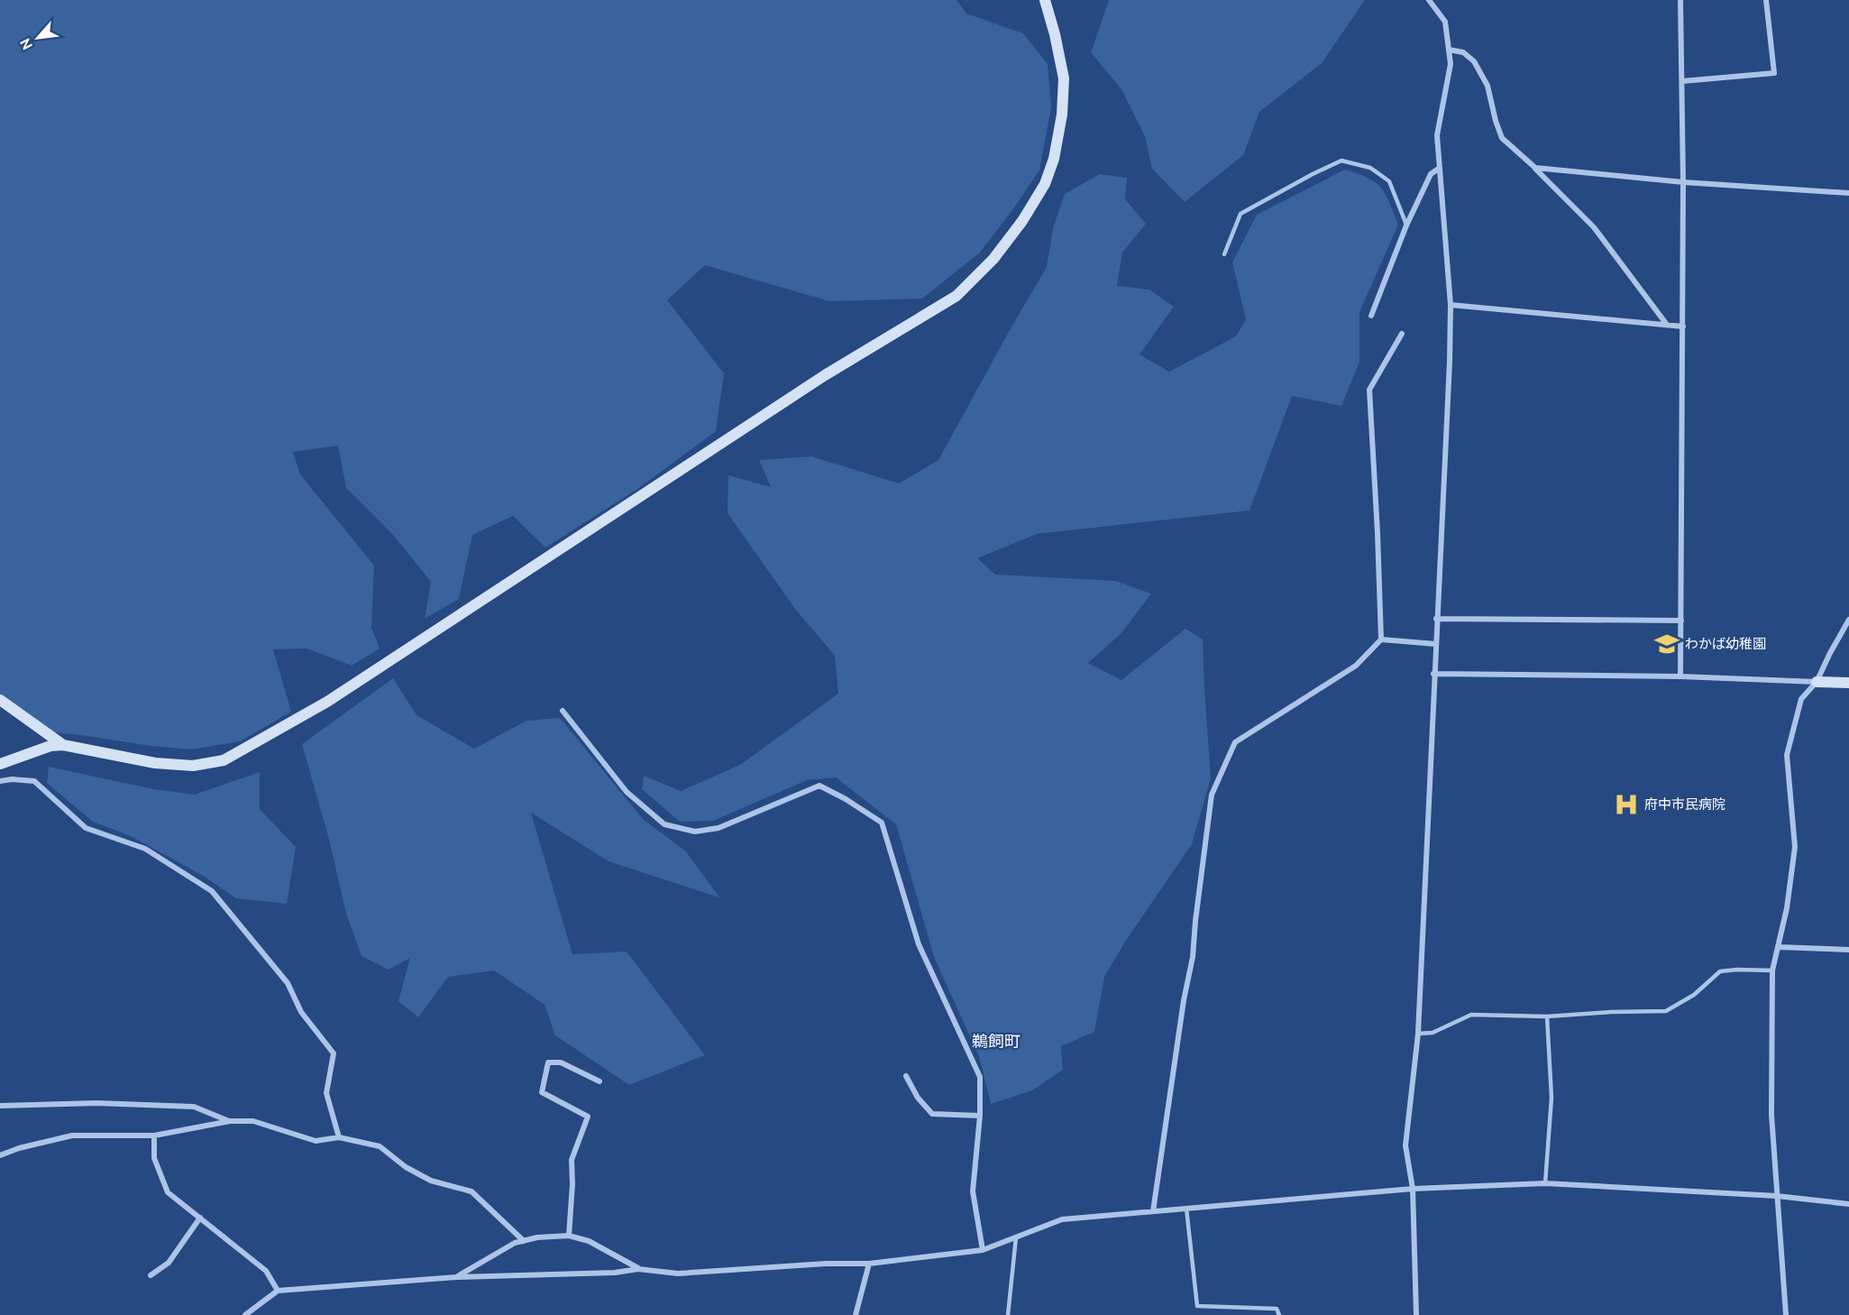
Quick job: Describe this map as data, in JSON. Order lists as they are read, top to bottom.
{
  "districts": ["鵜飼町"],
  "places": {
    "school or university": ["わかば幼稚園"],
    "hospital": ["府中市民病院"]
  },
  "north": "bottom left"
}
